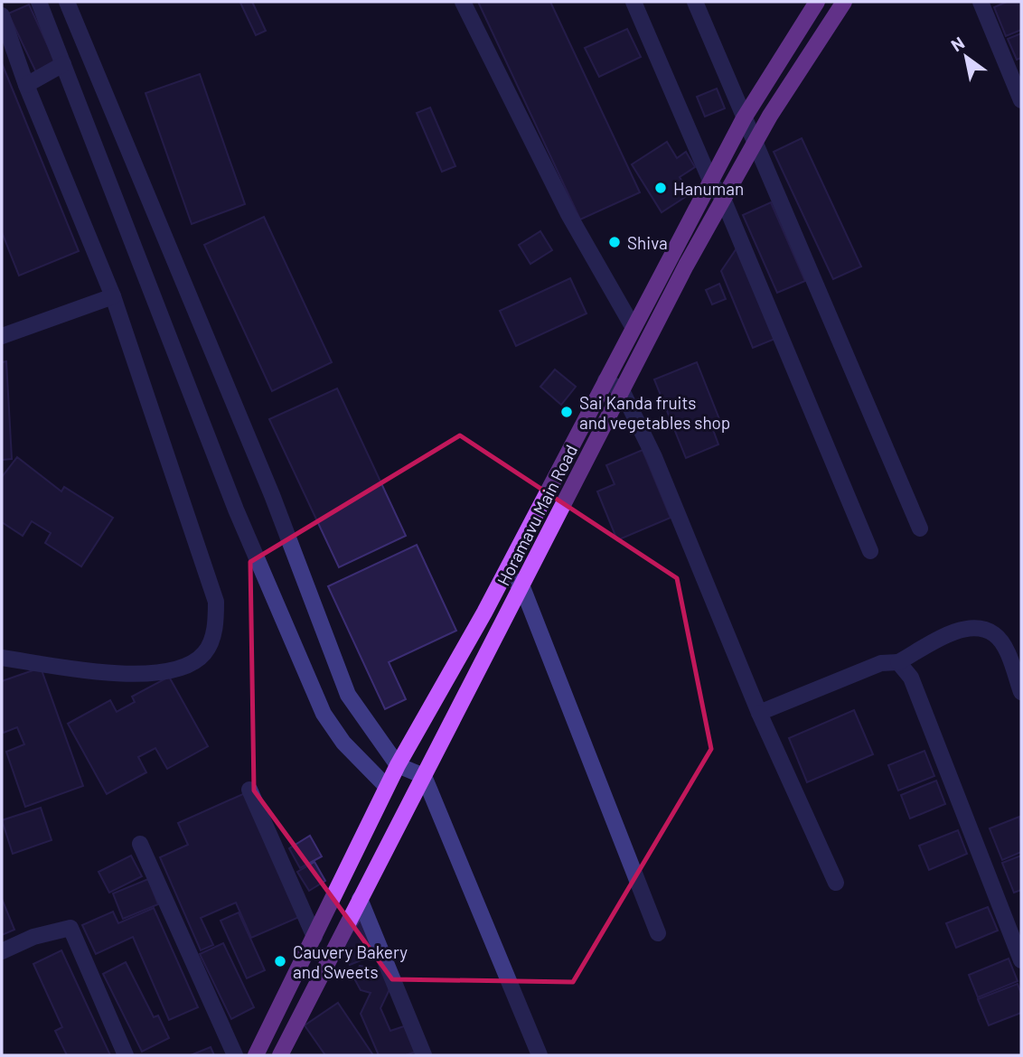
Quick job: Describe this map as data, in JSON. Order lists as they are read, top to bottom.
{
  "streets": {
    "main road": ["Horamavu Main Road"]
  },
  "places": [
    "Hanuman",
    "Shiva",
    "Sai Kanda fruits and vegetables shop",
    "Cauvery Bakery and Sweets"
  ],
  "north": "top left"
}
